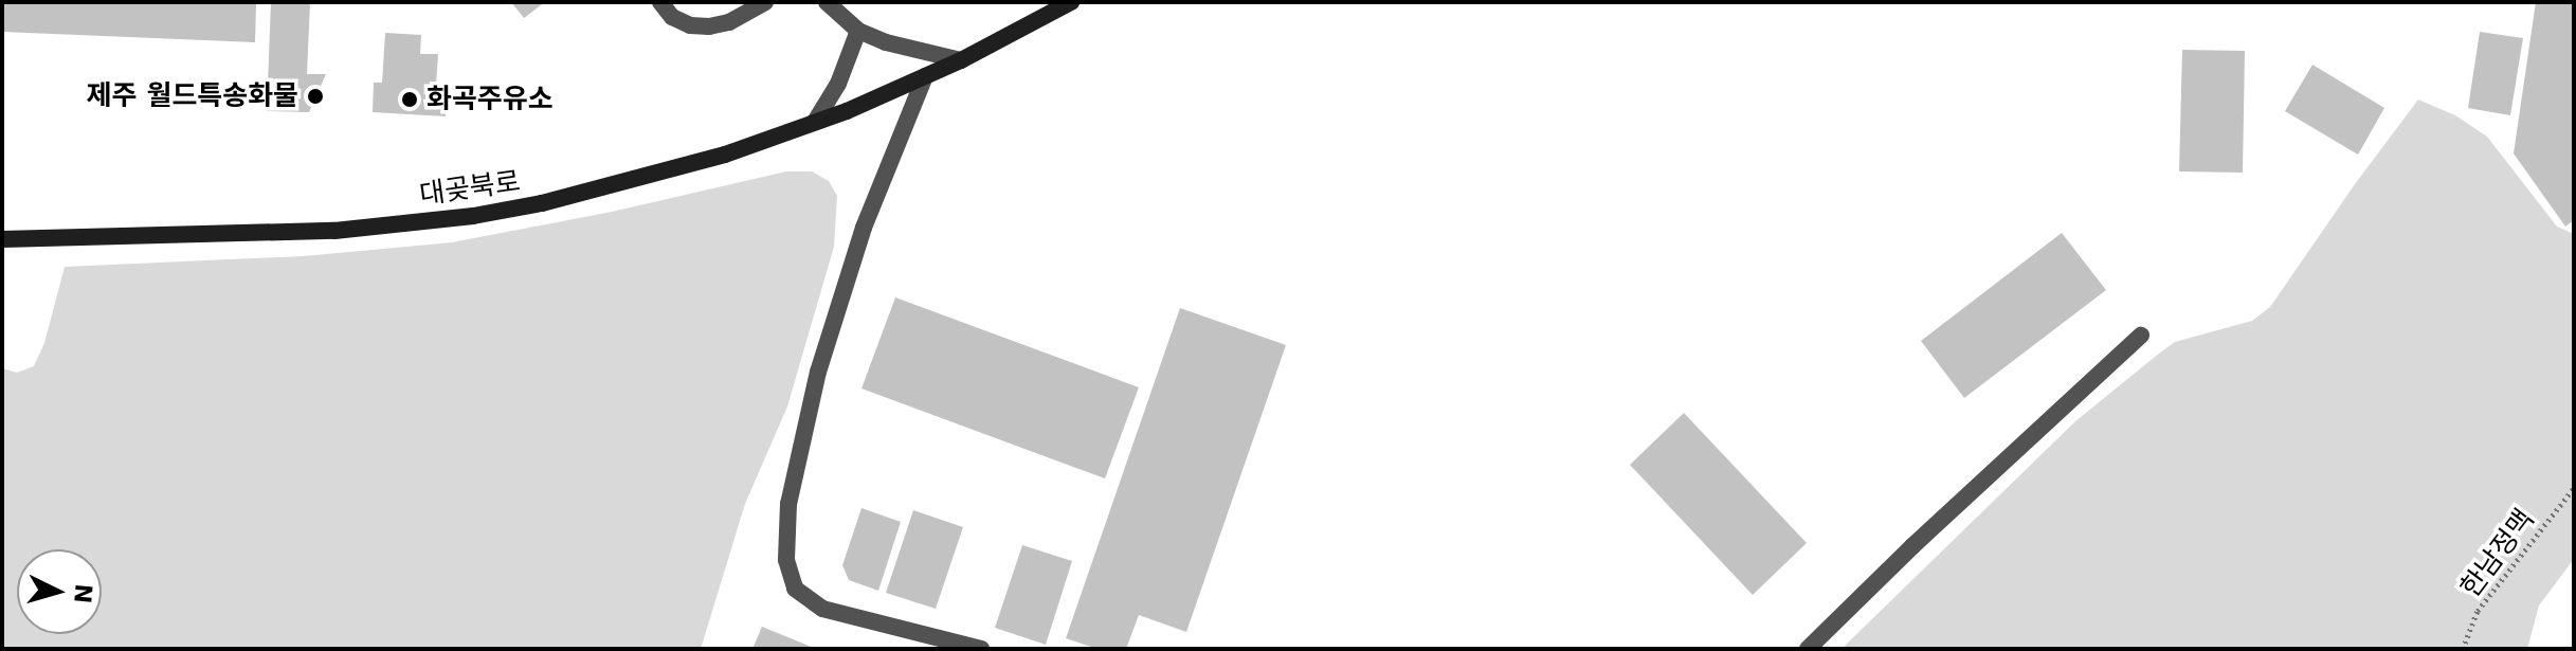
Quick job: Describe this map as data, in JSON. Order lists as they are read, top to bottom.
{
  "streets": {
    "street": ["대곶북로"],
    "path": ["한남정맥"]
  },
  "places": ["제주 월드특송화물", "화곡주유소"],
  "north": "right"
}
